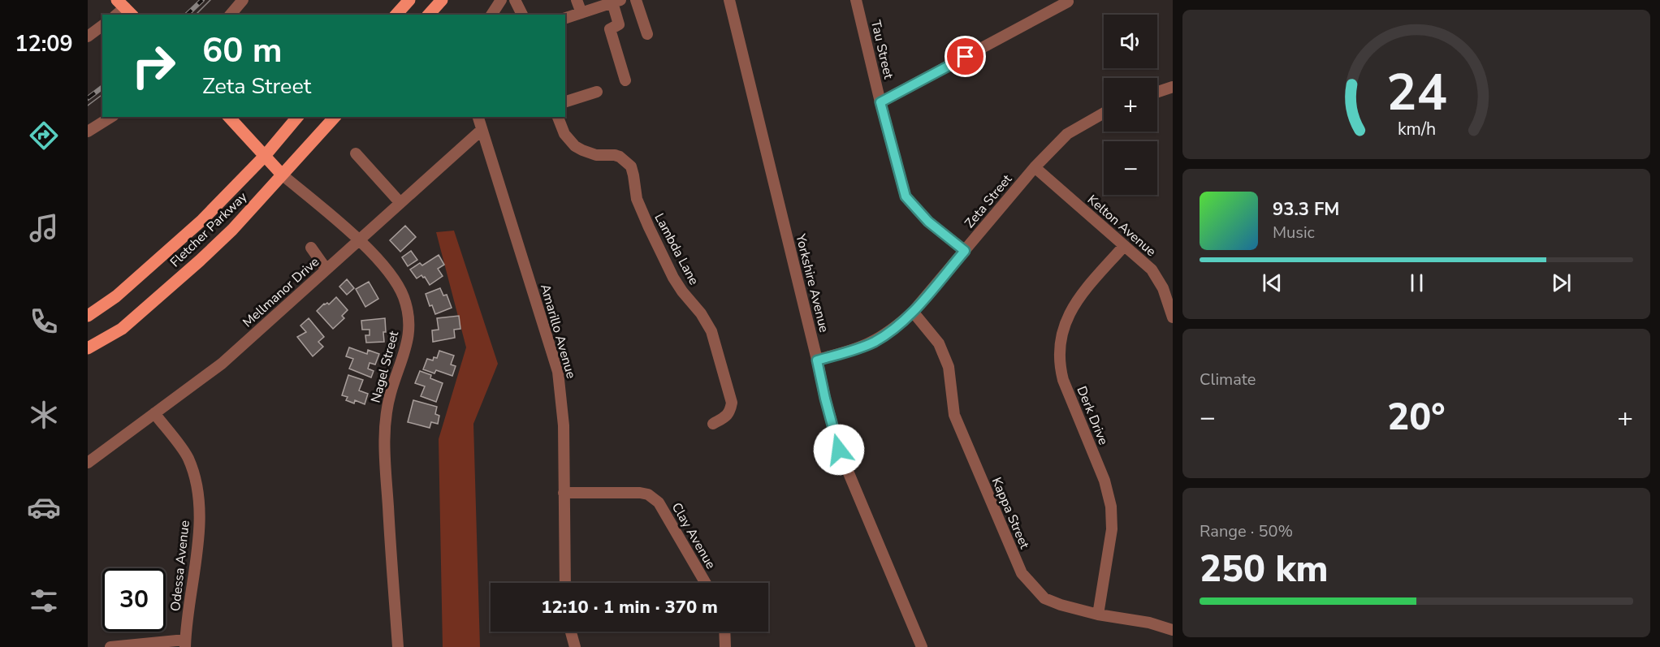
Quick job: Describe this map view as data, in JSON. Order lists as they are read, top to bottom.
{
  "streets": {
    "main road": ["Fletcher Parkway"],
    "street": [
      "Tau Street",
      "Zeta Street",
      "Kelton Avenue",
      "Lambda Lane",
      "Yorkshire Avenue",
      "Mellmanor Drive",
      "Amarillo Avenue",
      "Nagel Street",
      "Derk Drive",
      "Kappa Street",
      "Clay Avenue",
      "Odessa Avenue"
    ]
  },
  "crossings": [
    ["Tau Street", "Zeta Street"],
    ["Zeta Street", "Kelton Avenue"],
    ["Zeta Street", "Yorkshire Avenue"],
    ["Zeta Street", "Kappa Street"],
    ["Kelton Avenue", "Derk Drive"],
    ["Fletcher Parkway", "Nagel Street"],
    ["Mellmanor Drive", "Amarillo Avenue"],
    ["Mellmanor Drive", "Nagel Street"],
    ["Mellmanor Drive", "Odessa Avenue"],
    ["Amarillo Avenue", "Clay Avenue"],
    ["Derk Drive", "Kappa Street"]
  ],
  "page": {
    "tabs": "12:09",
    "map_buttons": ["+", "−"],
    "turn": ["60 m", "Zeta Street"],
    "song": ["93.3 FM", "Music"],
    "tile": [
      "Climate",
      ["Range · 50%", "250 km"]
    ],
    "heat": ["−", "20°", "+"],
    "limit": "30",
    "trip": "12:10 · 1 min · 370 m",
    "gauge": ["24", "km/h"]
  }
}
